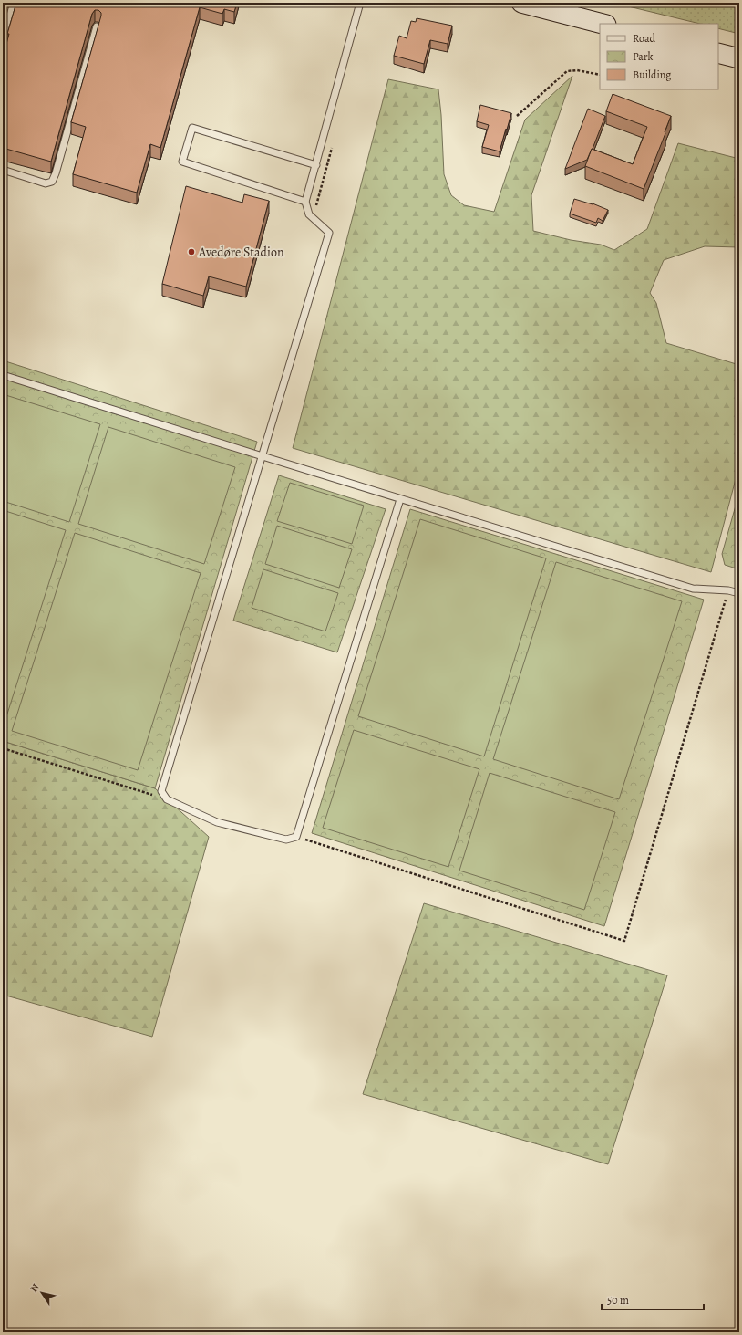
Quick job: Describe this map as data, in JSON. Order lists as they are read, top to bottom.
{
  "places": ["Avedøre Stadion"],
  "legend": ["Road", "Park", "Building"],
  "scale_bar": "50 m",
  "north": "top left"
}
